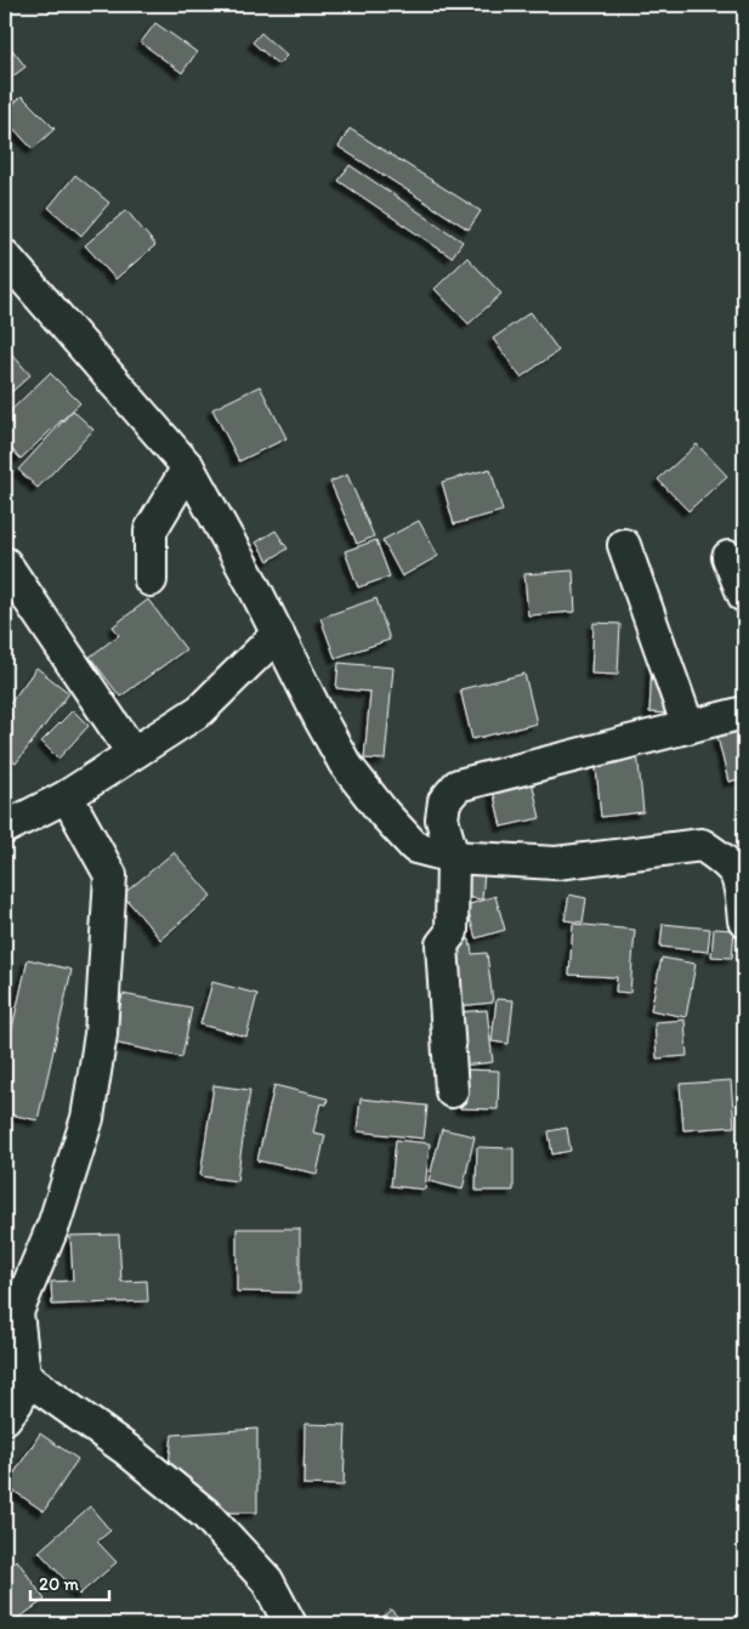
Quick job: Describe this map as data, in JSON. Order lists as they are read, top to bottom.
{
  "scale_bar": "20 m"
}
